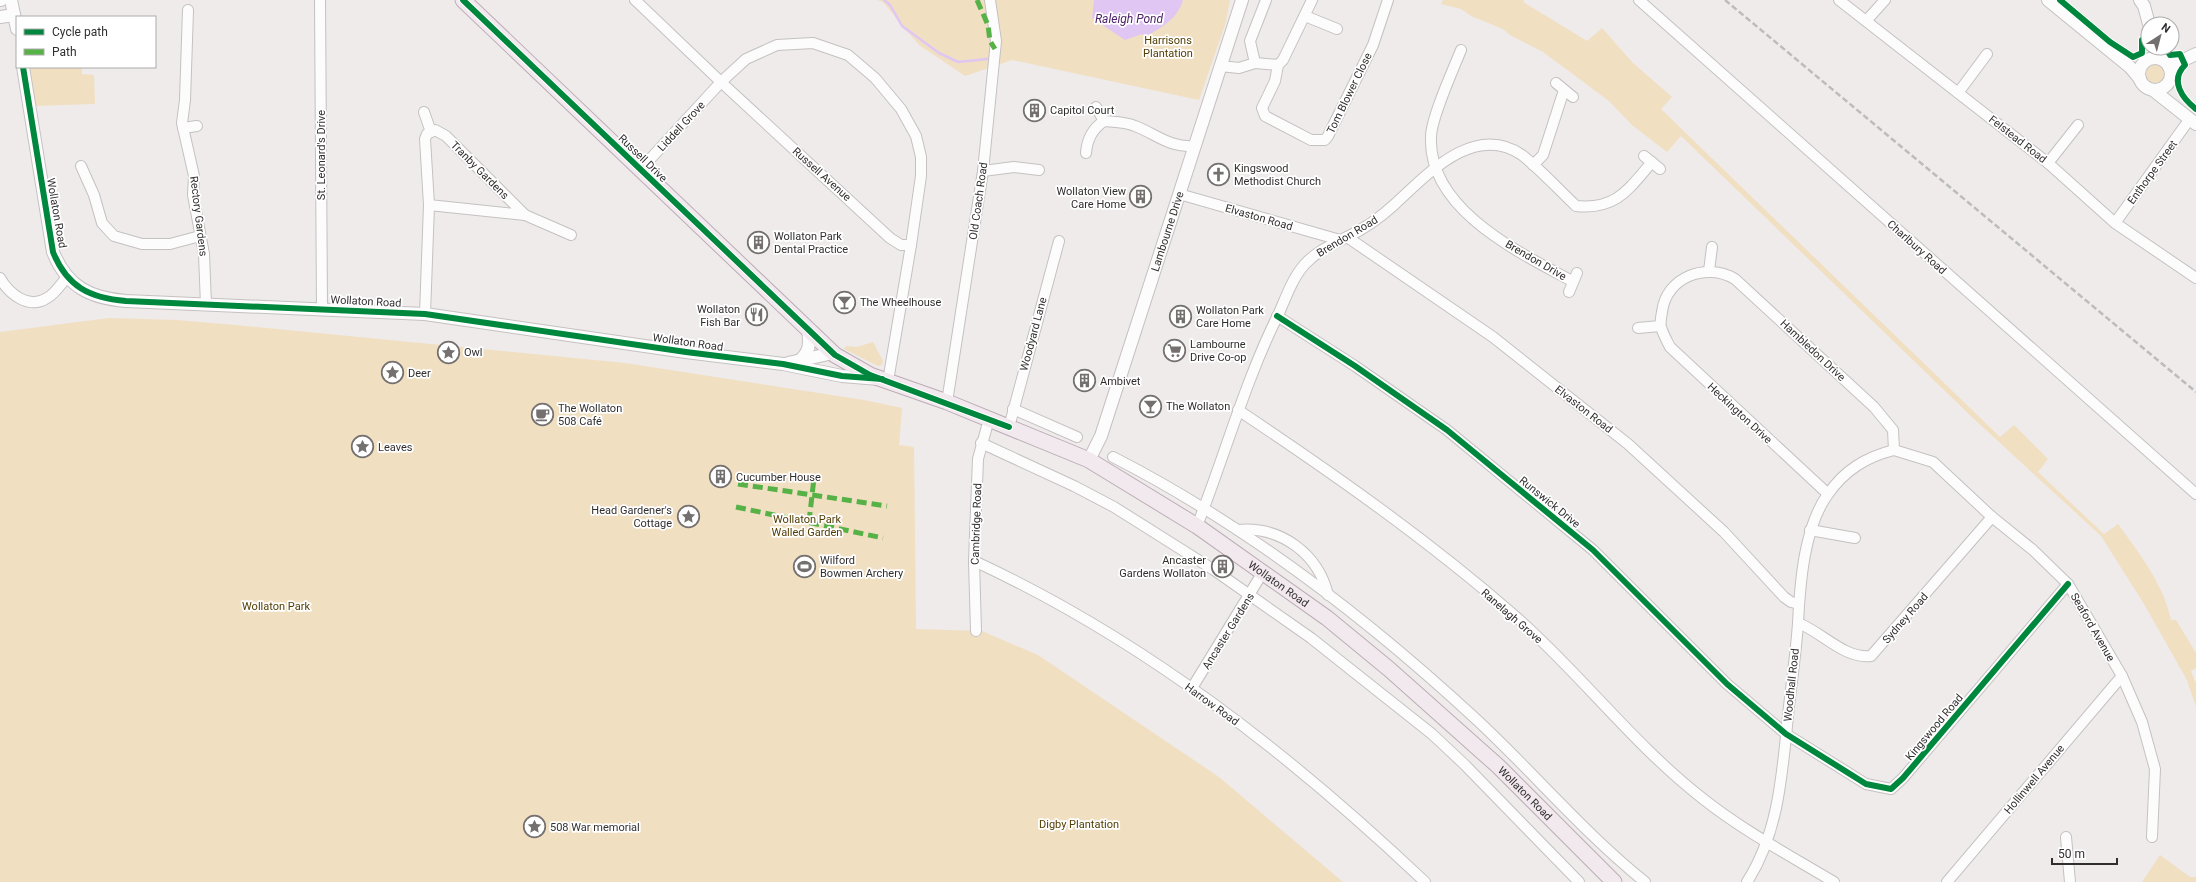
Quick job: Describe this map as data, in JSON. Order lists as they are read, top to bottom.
{
  "streets": {
    "main road": ["Russell Drive", "Wollaton Road"],
    "street": [
      "Tom Blower Close",
      "Liddell Grove",
      "Felstead Road",
      "St. Leonard's Drive",
      "Tranby Gardens",
      "Enthorpe Street",
      "Russell Avenue",
      "Old Coach Road",
      "Rectory Gardens",
      "Elvaston Road",
      "Lambourne Drive",
      "Brendon Road",
      "Charlbury Road",
      "Brendon Drive",
      "Woodyard Lane",
      "Hambledon Drive",
      "Heckington Drive",
      "Runswick Drive",
      "Cambridge Road",
      "Ranelagh Grove",
      "Sydney Road",
      "Seaford Avenue",
      "Ancaster Gardens",
      "Woodhall Road",
      "Harrow Road",
      "Kingswood Road",
      "Hollinwell Avenue"
    ]
  },
  "crossings": [
    ["Liddell Grove", "Russell Drive"],
    ["Liddell Grove", "Russell Avenue"],
    ["Felstead Road", "Enthorpe Street"],
    ["St. Leonard's Drive", "Wollaton Road"],
    ["Russell Drive", "Wollaton Road"],
    ["Old Coach Road", "Wollaton Road"],
    ["Wollaton Road", "Rectory Gardens"],
    ["Wollaton Road", "Lambourne Drive"],
    ["Wollaton Road", "Brendon Road"],
    ["Wollaton Road", "Woodyard Lane"],
    ["Wollaton Road", "Cambridge Road"],
    ["Wollaton Road", "Ancaster Gardens"],
    ["Elvaston Road", "Lambourne Drive"],
    ["Elvaston Road", "Brendon Road"],
    ["Elvaston Road", "Woodhall Road"],
    ["Brendon Road", "Brendon Drive"],
    ["Brendon Road", "Runswick Drive"],
    ["Brendon Road", "Ranelagh Grove"],
    ["Hambledon Drive", "Heckington Drive"],
    ["Hambledon Drive", "Seaford Avenue"],
    ["Hambledon Drive", "Woodhall Road"],
    ["Heckington Drive", "Woodhall Road"],
    ["Runswick Drive", "Woodhall Road"],
    ["Runswick Drive", "Kingswood Road"],
    ["Cambridge Road", "Harrow Road"],
    ["Ranelagh Grove", "Woodhall Road"],
    ["Sydney Road", "Seaford Avenue"],
    ["Sydney Road", "Woodhall Road"],
    ["Seaford Avenue", "Woodhall Road"],
    ["Seaford Avenue", "Kingswood Road"],
    ["Seaford Avenue", "Hollinwell Avenue"],
    ["Ancaster Gardens", "Harrow Road"],
    ["Woodhall Road", "Kingswood Road"]
  ],
  "water": ["Raleigh Pond"],
  "parks": [
    "Harrisons Plantation",
    "Wollaton Park Walled Garden",
    "Wollaton Park",
    "Digby Plantation"
  ],
  "places": {
    "building": [
      "Capitol Court",
      "Wollaton View Care Home",
      "Wollaton Park Dental Practice",
      "Wollaton Park Care Home",
      "Ambivet",
      "Cucumber House",
      "Ancaster Gardens Wollaton"
    ],
    "church": ["Kingswood Methodist Church"],
    "bar": ["The Wheelhouse", "The Wollaton"],
    "restaurant": ["Wollaton Fish Bar"],
    "supermarket": ["Lambourne Drive Co-op"],
    "place": [
      "Owl",
      "Deer",
      "Leaves",
      "Head Gardener's Cottage",
      "508 War memorial"
    ],
    "cafe": ["The Wollaton 508 Café"],
    "sports": ["Wilford Bowmen Archery"]
  },
  "legend": ["Cycle path", "Path"],
  "scale_bar": "50 m",
  "north": "top right"
}
